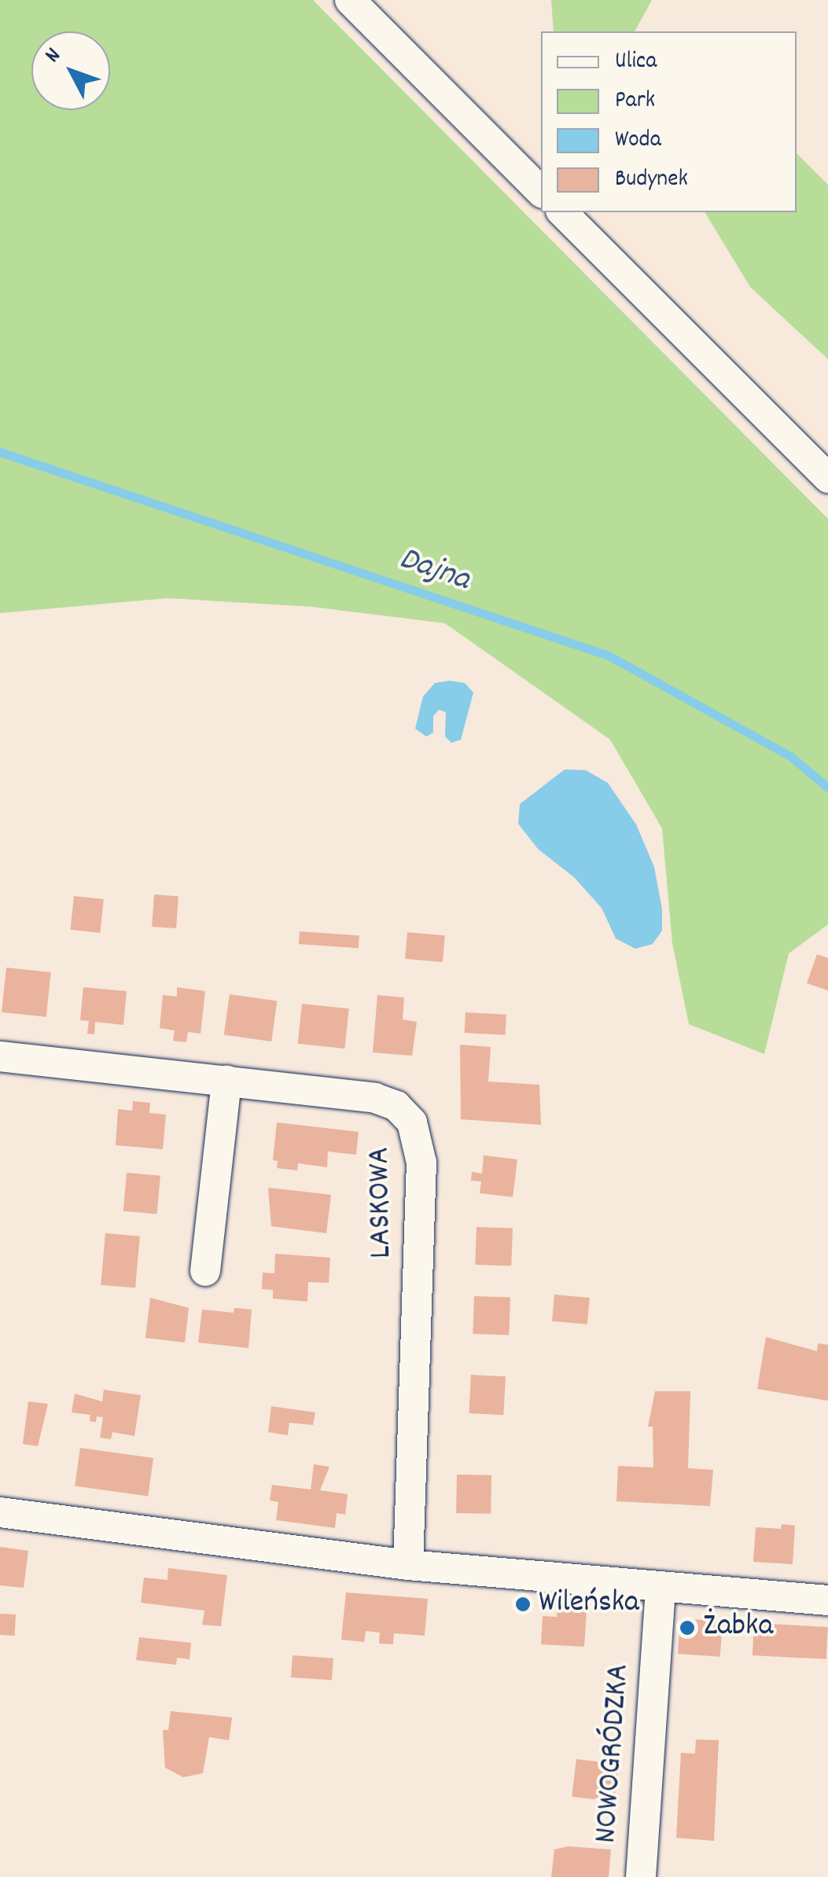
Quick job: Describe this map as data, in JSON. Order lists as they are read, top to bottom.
{
  "streets": {
    "street": ["LASKOWA", "NOWOGRÓDZKA"]
  },
  "water": ["Dajna"],
  "places": ["Wileńska", "Żabka"],
  "legend": [
    "Ulica",
    "Park",
    "Woda",
    "Budynek"
  ],
  "north": "top left"
}
